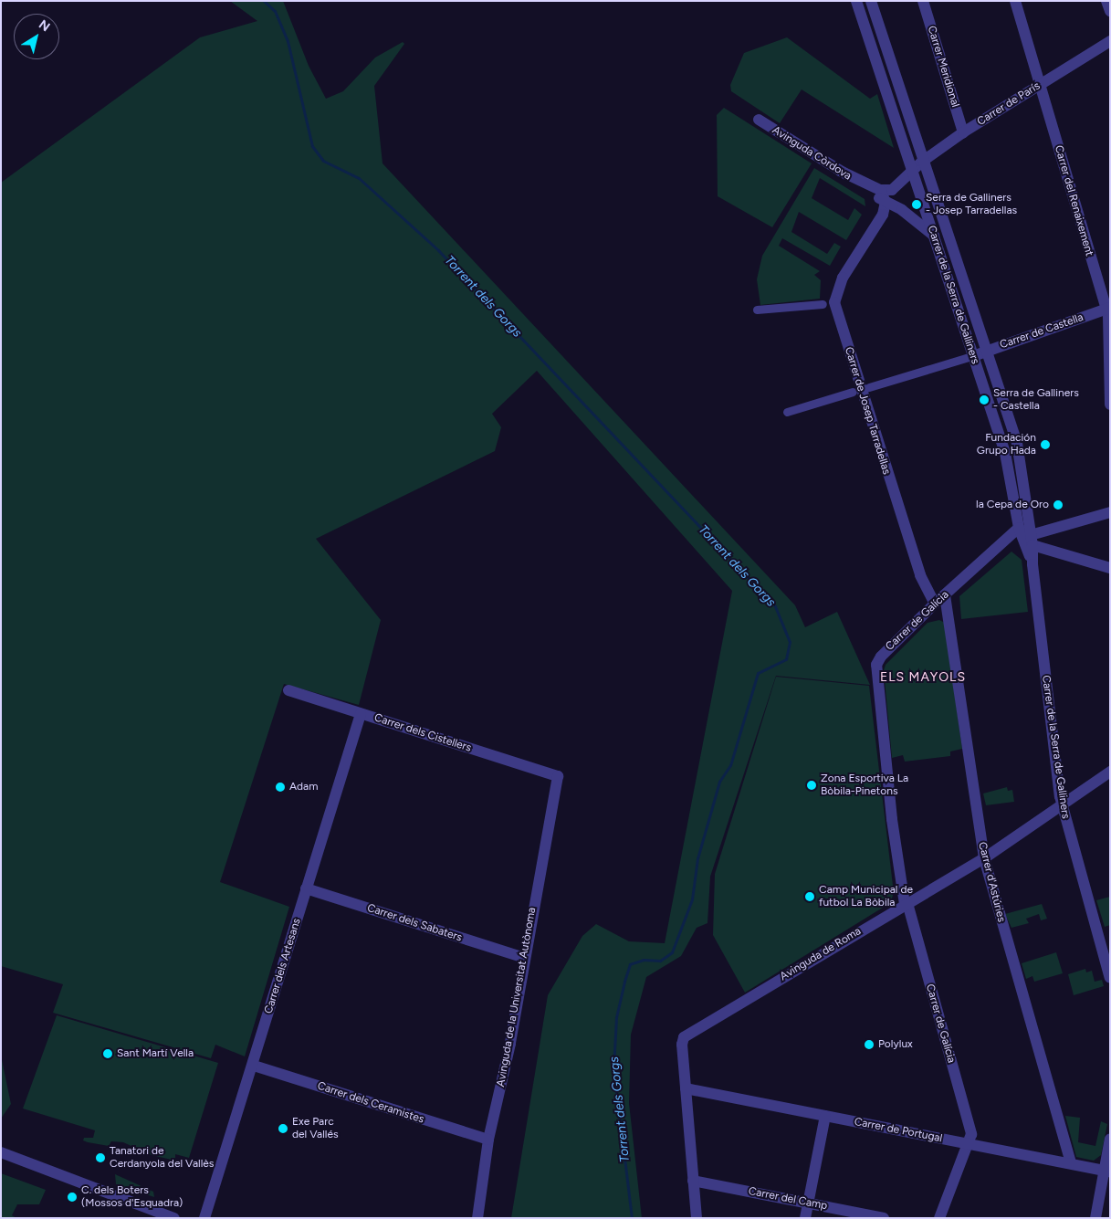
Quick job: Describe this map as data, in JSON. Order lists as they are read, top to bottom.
{
  "streets": {
    "street": [
      "Carrer Meridional",
      "Carrer de París",
      "Avinguda Còrdova",
      "Carrer del Renaixement",
      "Carrer de la Serra de Galliners",
      "Carrer de Castella",
      "Carrer de Josep Tarradellas",
      "Carrer de Galícia",
      "Carrer dels Cistellers",
      "Carrer d'Astúries",
      "Carrer dels Sabaters",
      "Avinguda de Roma",
      "Carrer dels Artesans",
      "Avinguda de la Universitat Autònoma",
      "Carrer dels Ceramistes",
      "Carrer de Portugal",
      "Carrer del Camp"
    ]
  },
  "crossings": [
    ["Carrer Meridional", "Carrer de París"],
    ["Carrer de París", "Carrer del Renaixement"],
    ["Carrer de París", "Carrer de la Serra de Galliners"],
    ["Avinguda Còrdova", "Carrer de la Serra de Galliners"],
    ["Carrer del Renaixement", "Carrer de Castella"],
    ["Carrer de la Serra de Galliners", "Carrer de Castella"],
    ["Carrer de la Serra de Galliners", "Carrer de Galícia"],
    ["Carrer de la Serra de Galliners", "Avinguda de Roma"],
    ["Carrer de Josep Tarradellas", "Carrer de Galícia"],
    ["Carrer de Galícia", "Carrer d'Astúries"],
    ["Carrer de Galícia", "Avinguda de Roma"],
    ["Carrer de Galícia", "Carrer de Portugal"],
    ["Carrer dels Cistellers", "Carrer dels Artesans"],
    ["Carrer dels Cistellers", "Avinguda de la Universitat Autònoma"],
    ["Carrer d'Astúries", "Avinguda de Roma"],
    ["Carrer d'Astúries", "Carrer de Portugal"],
    ["Carrer dels Sabaters", "Carrer dels Artesans"],
    ["Carrer dels Sabaters", "Avinguda de la Universitat Autònoma"],
    ["Avinguda de Roma", "Carrer de Portugal"],
    ["Avinguda de Roma", "Carrer del Camp"],
    ["Carrer dels Artesans", "Carrer dels Ceramistes"],
    ["Avinguda de la Universitat Autònoma", "Carrer dels Ceramistes"]
  ],
  "districts": ["ELS MAYOLS"],
  "water": ["Torrent dels Gorgs"],
  "places": [
    "Serra de Galliners - Josep Tarradellas",
    "Serra de Galliners - Castella",
    "Fundación Grupo Hada",
    "la Cepa de Oro",
    "Zona Esportiva La Bòbila-Pinetons",
    "Adam",
    "Camp Municipal de futbol La Bòbila",
    "Polylux",
    "Sant Martí Vella",
    "Exe Parc del Vallés",
    "Tanatori de Cerdanyola del Vallès",
    "C. dels Boters (Mossos d'Esquadra)"
  ],
  "north": "top right"
}
